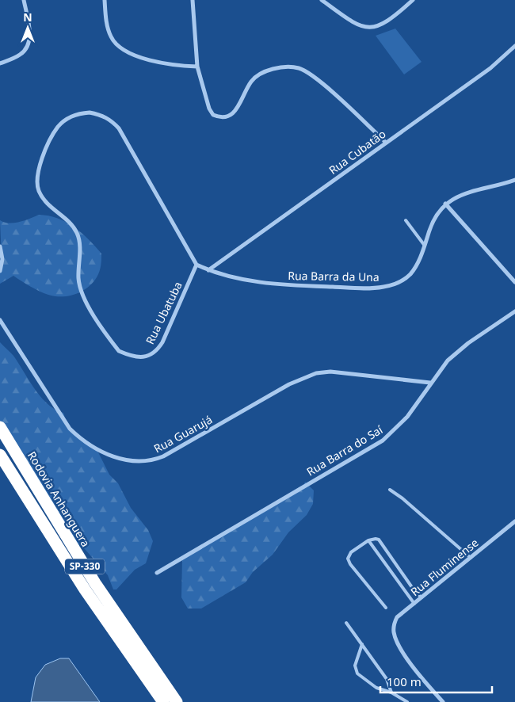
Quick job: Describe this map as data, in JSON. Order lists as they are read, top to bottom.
{
  "streets": {
    "highway": ["Rodovia Anhanguera", "SP-330"],
    "street": [
      "Rua Cubatão",
      "Rua Barra da Una",
      "Rua Ubatuba",
      "Rua Guarujá",
      "Rua Barra do Saí",
      "Rua Fluminense"
    ]
  },
  "crossings": [
    ["Rua Cubatão", "Rua Barra da Una"],
    ["Rua Barra da Una", "Rua Ubatuba"],
    ["Rua Guarujá", "Rua Barra do Saí"]
  ],
  "scale_bar": "100 m",
  "north": "top"
}
